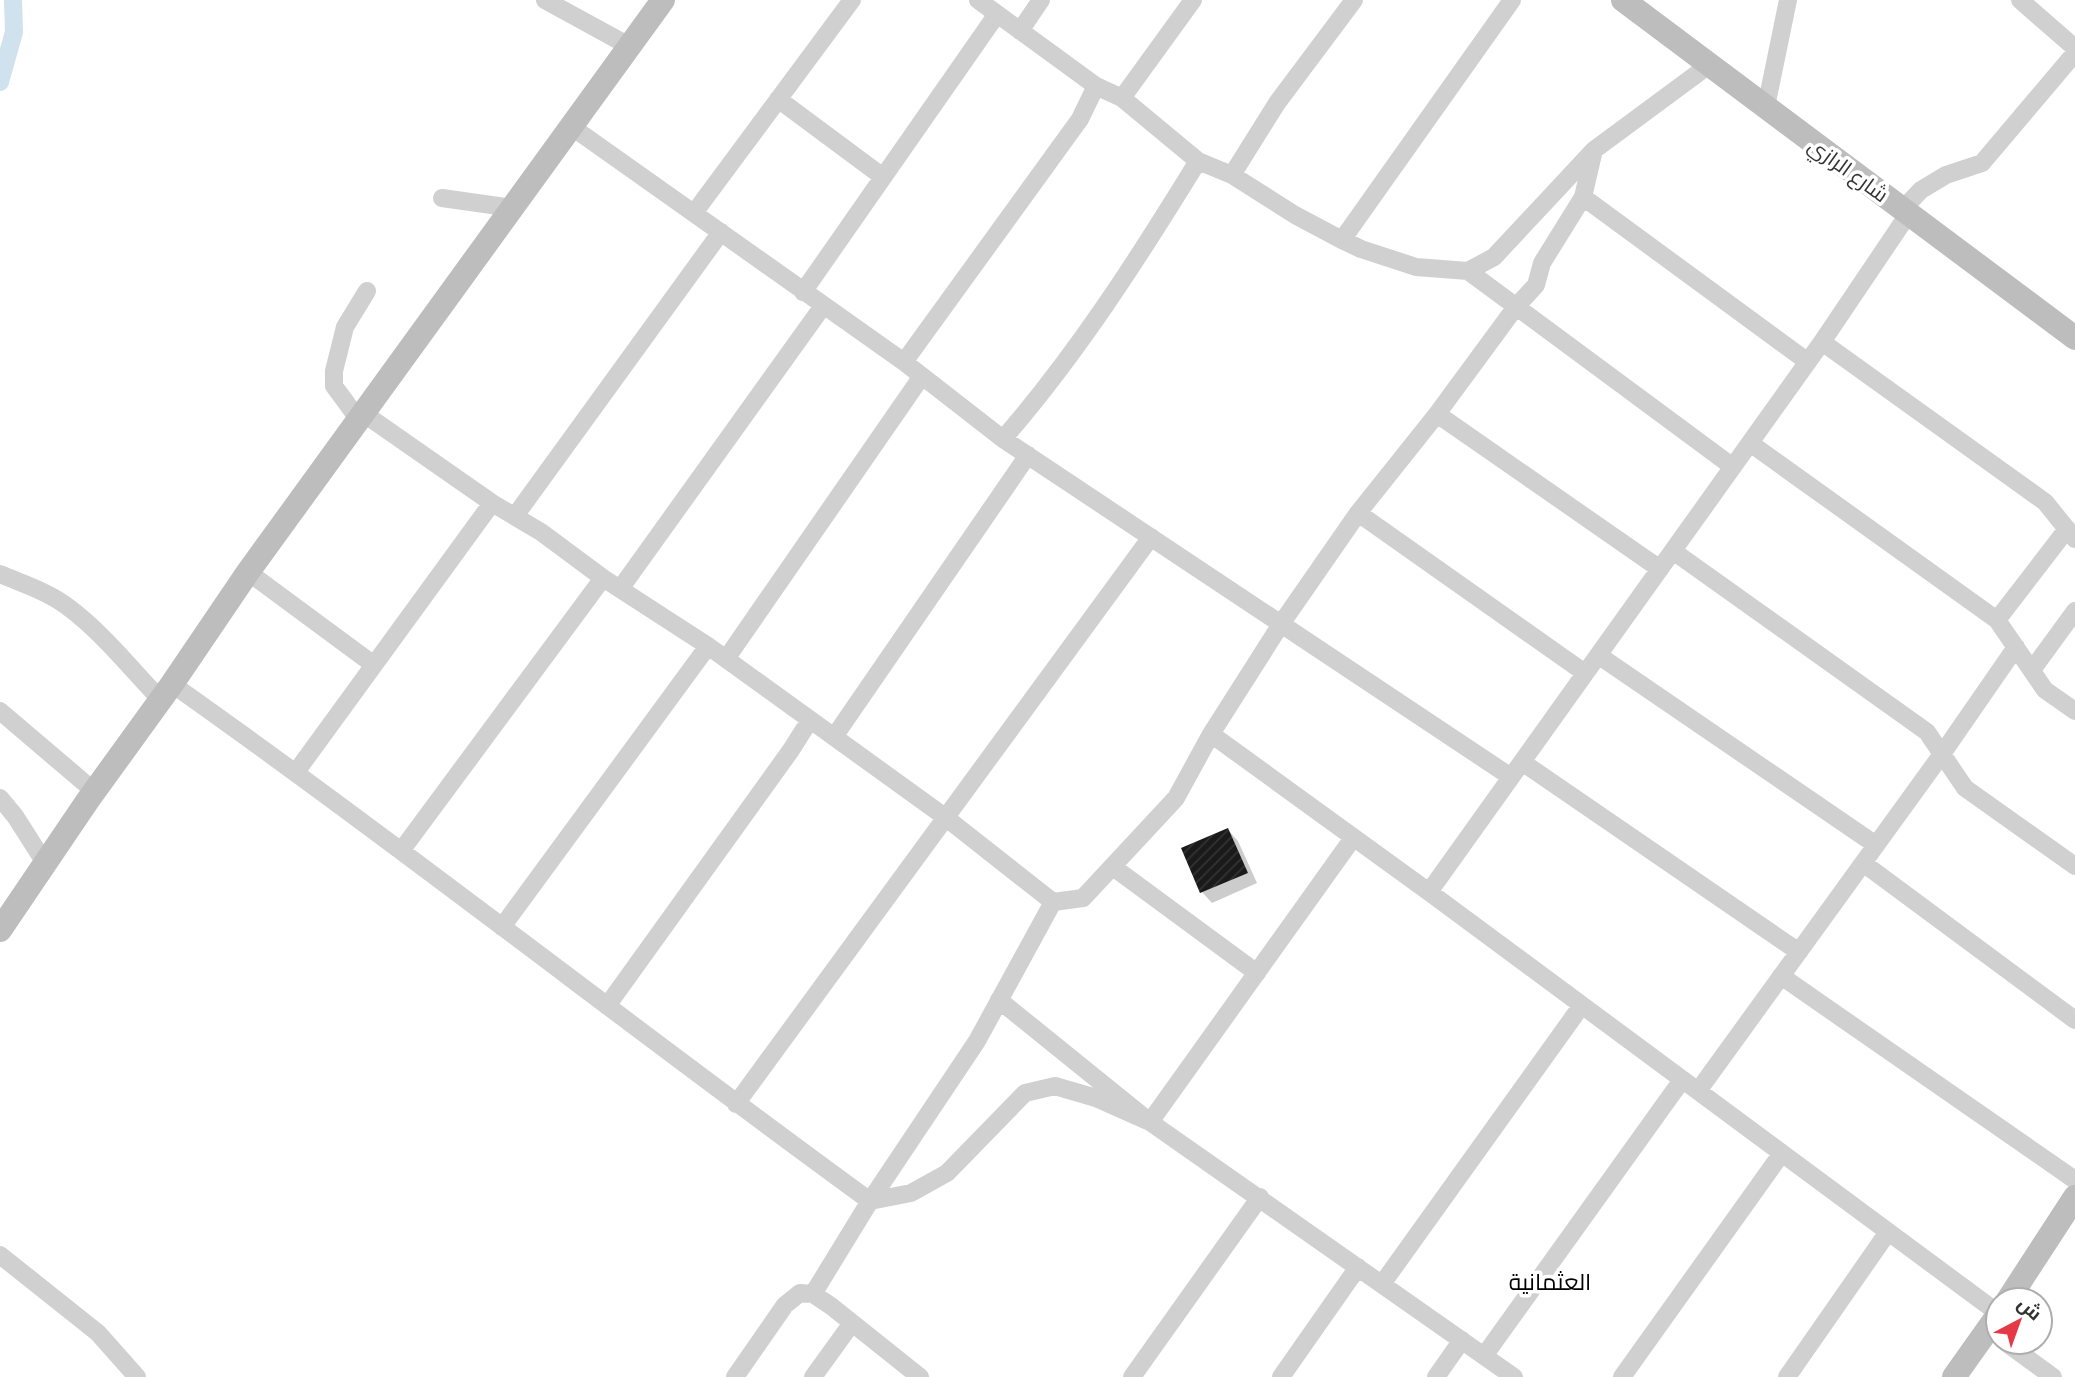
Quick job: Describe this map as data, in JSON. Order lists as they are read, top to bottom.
{
  "streets": {
    "street": ["شارع الرازي"]
  },
  "districts": ["العثمانية"],
  "north": "top right"
}
